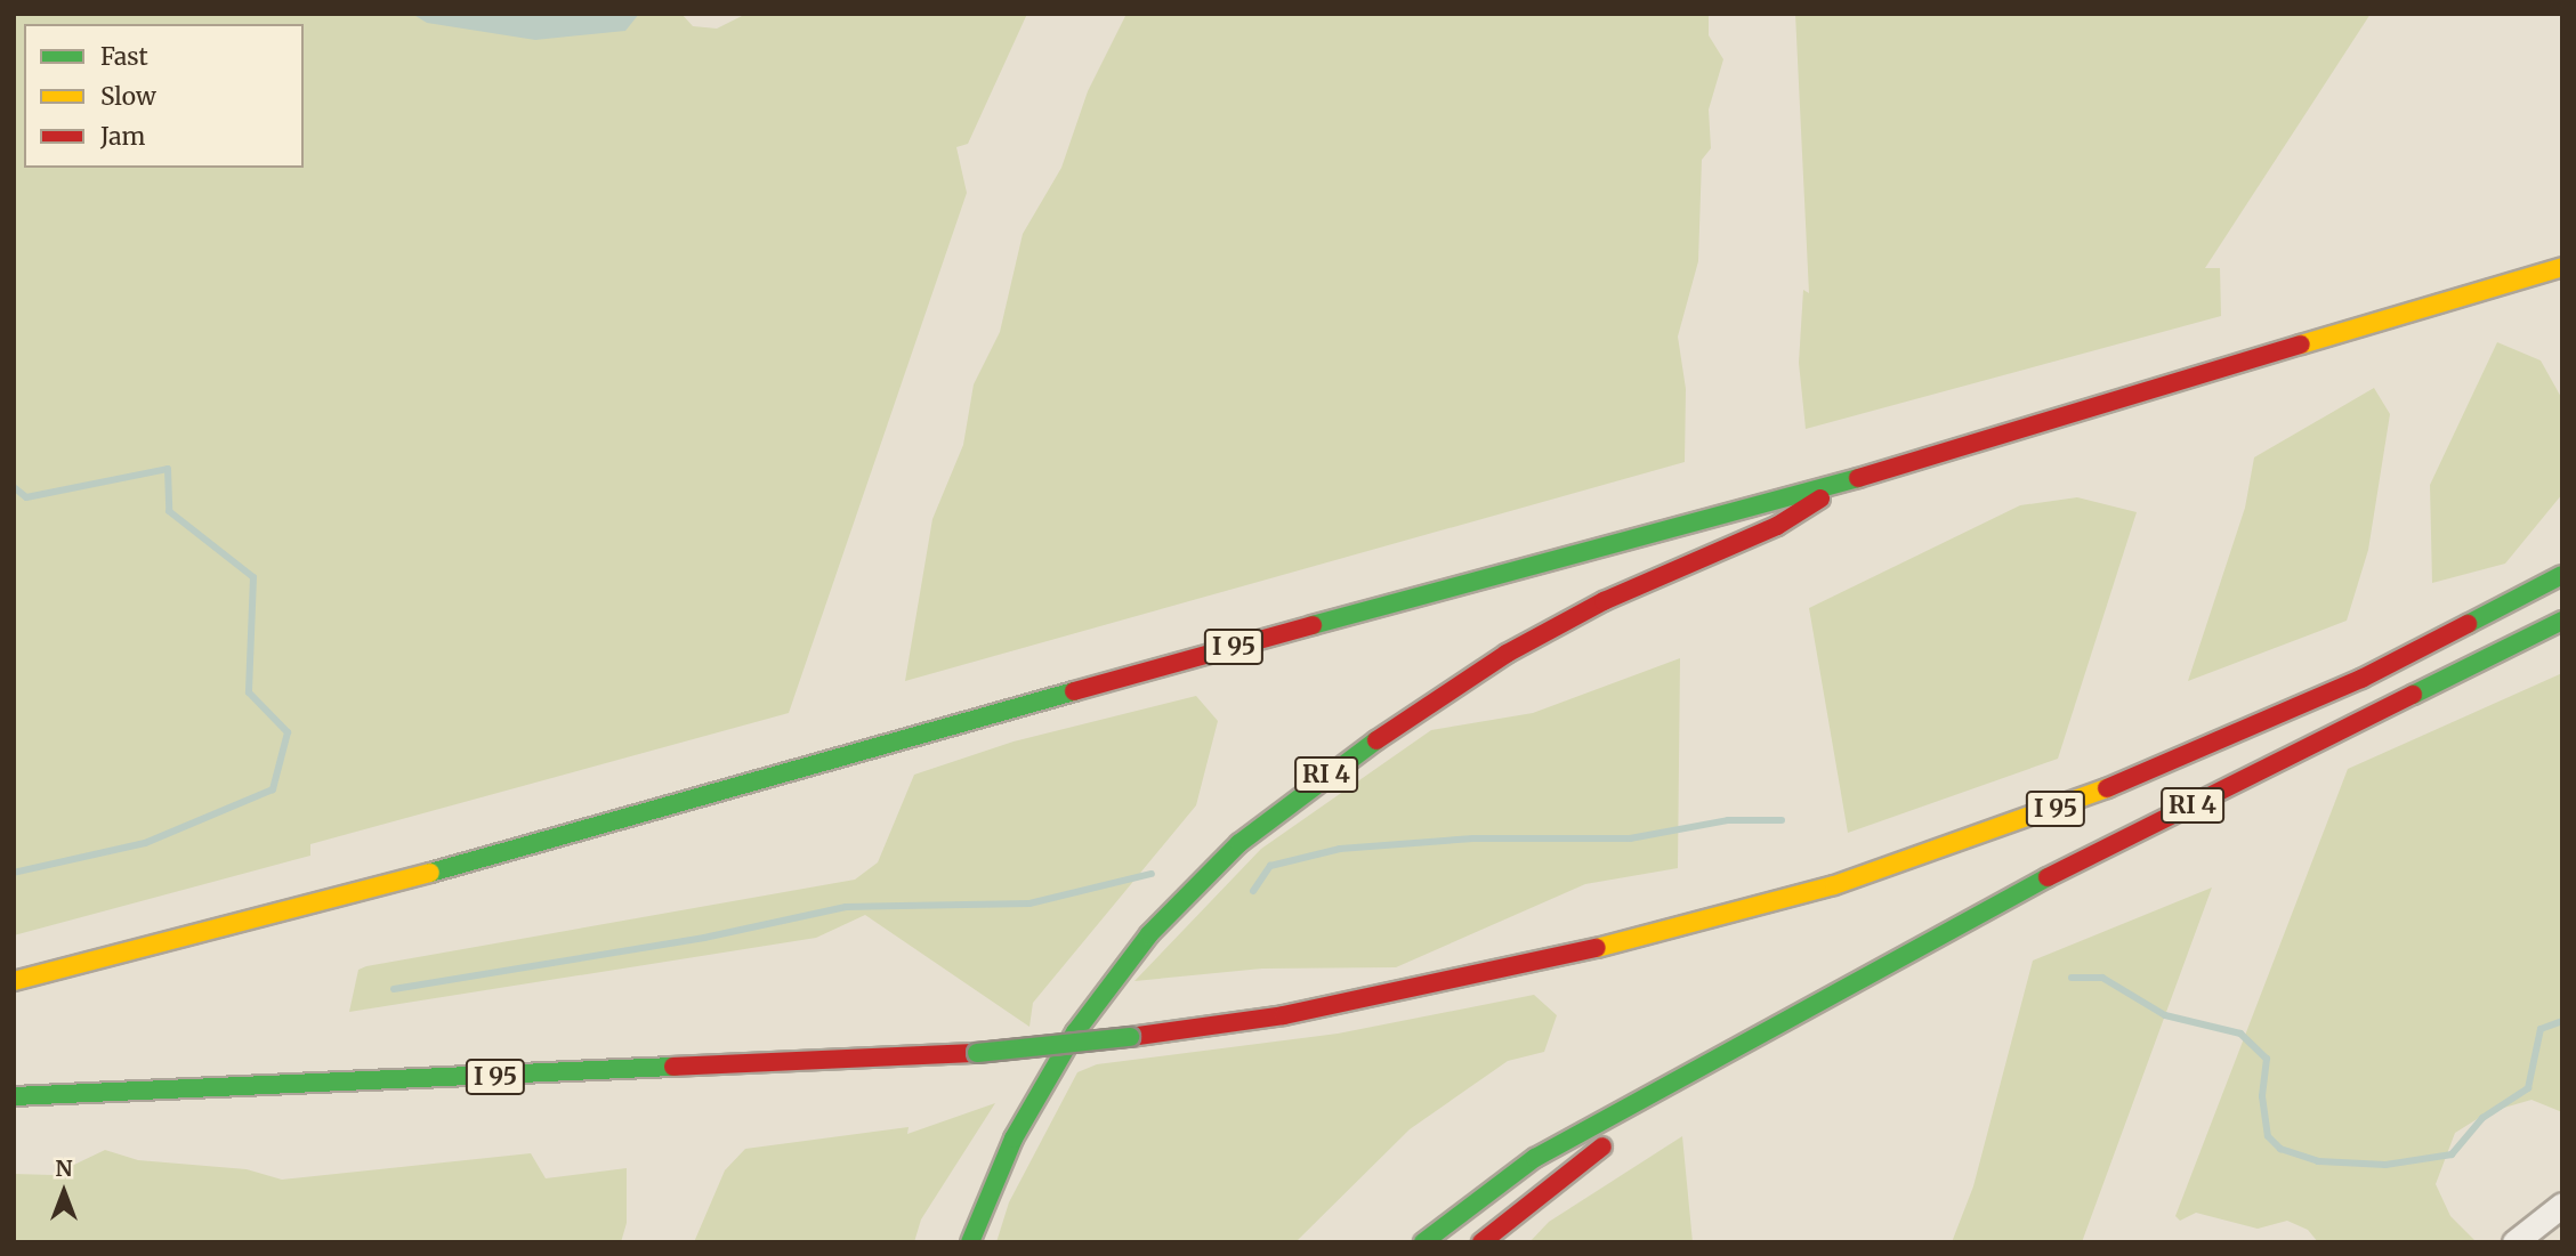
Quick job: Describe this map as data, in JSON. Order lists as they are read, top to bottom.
{
  "streets": {
    "highway": ["I 95", "RI 4"]
  },
  "crossings": [
    ["I 95", "RI 4"]
  ],
  "legend": ["Fast", "Slow", "Jam"],
  "north": "top"
}
